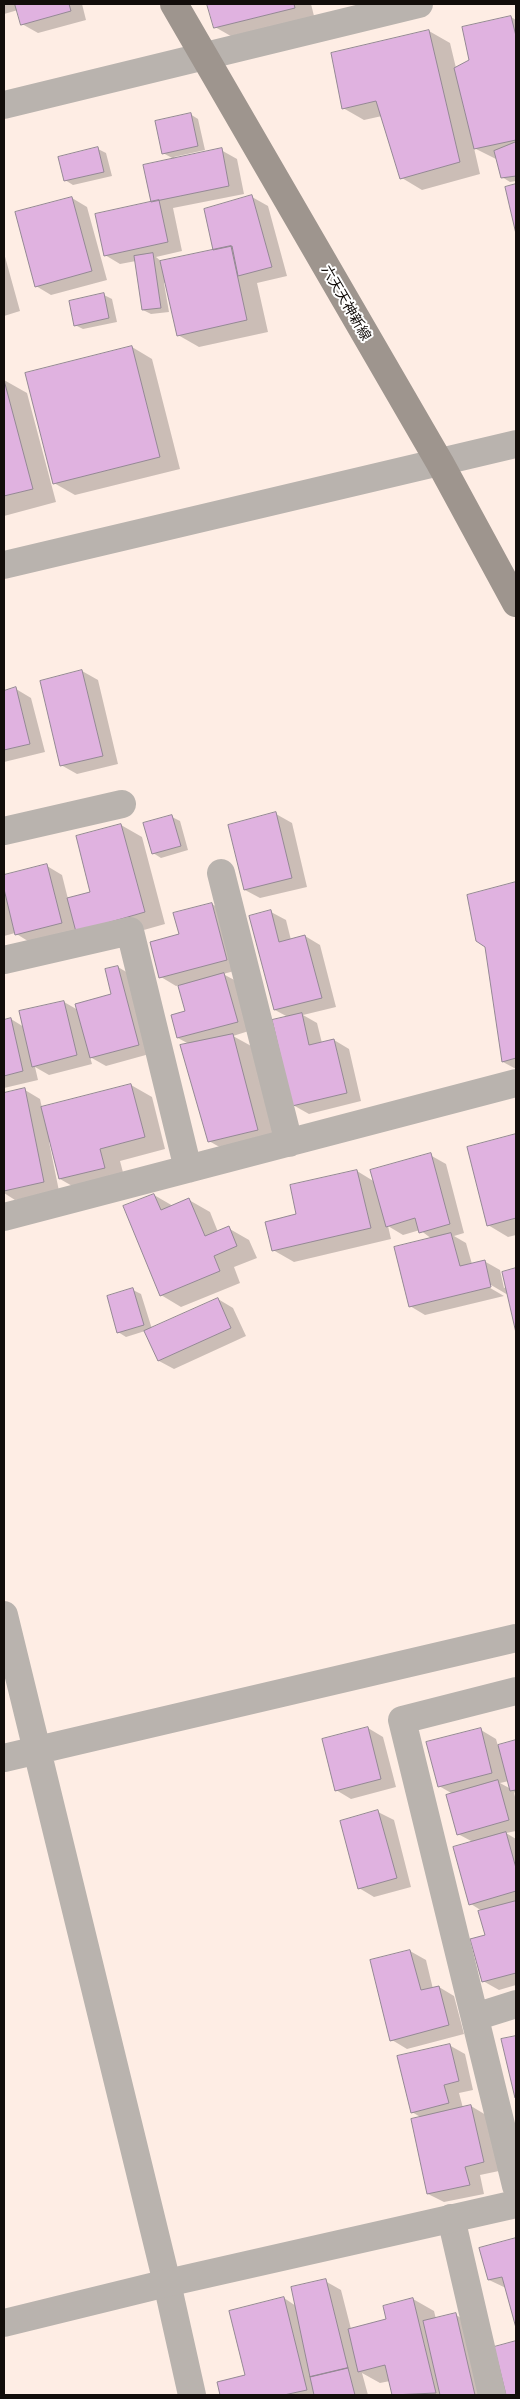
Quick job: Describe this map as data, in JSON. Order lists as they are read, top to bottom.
{
  "streets": {
    "main road": ["六天天神新線"]
  }
}
